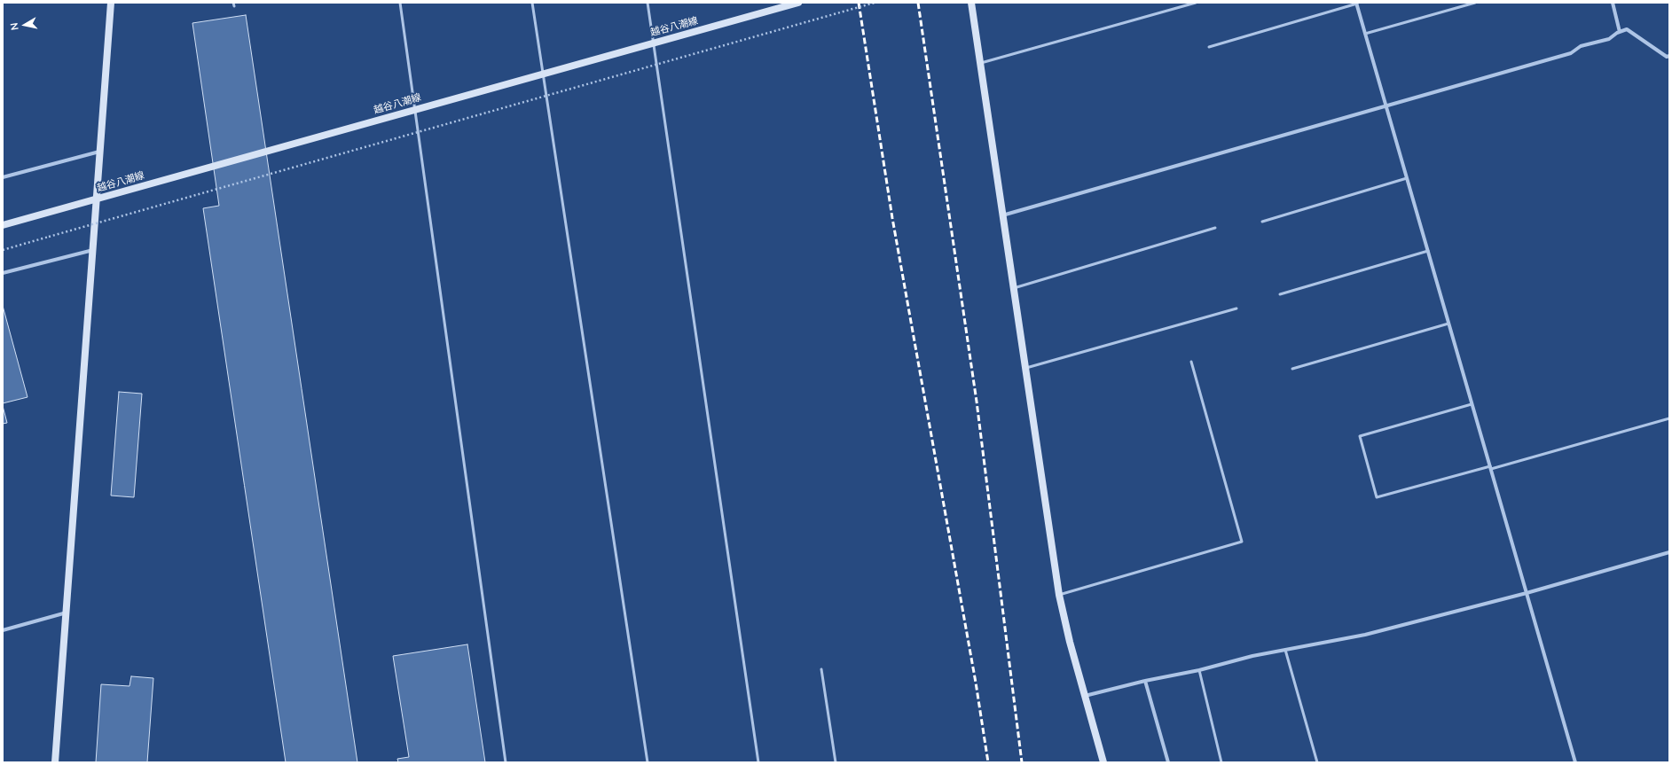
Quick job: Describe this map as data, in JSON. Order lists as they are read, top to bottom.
{
  "streets": {
    "street": ["越谷八潮線"]
  },
  "north": "left"
}
